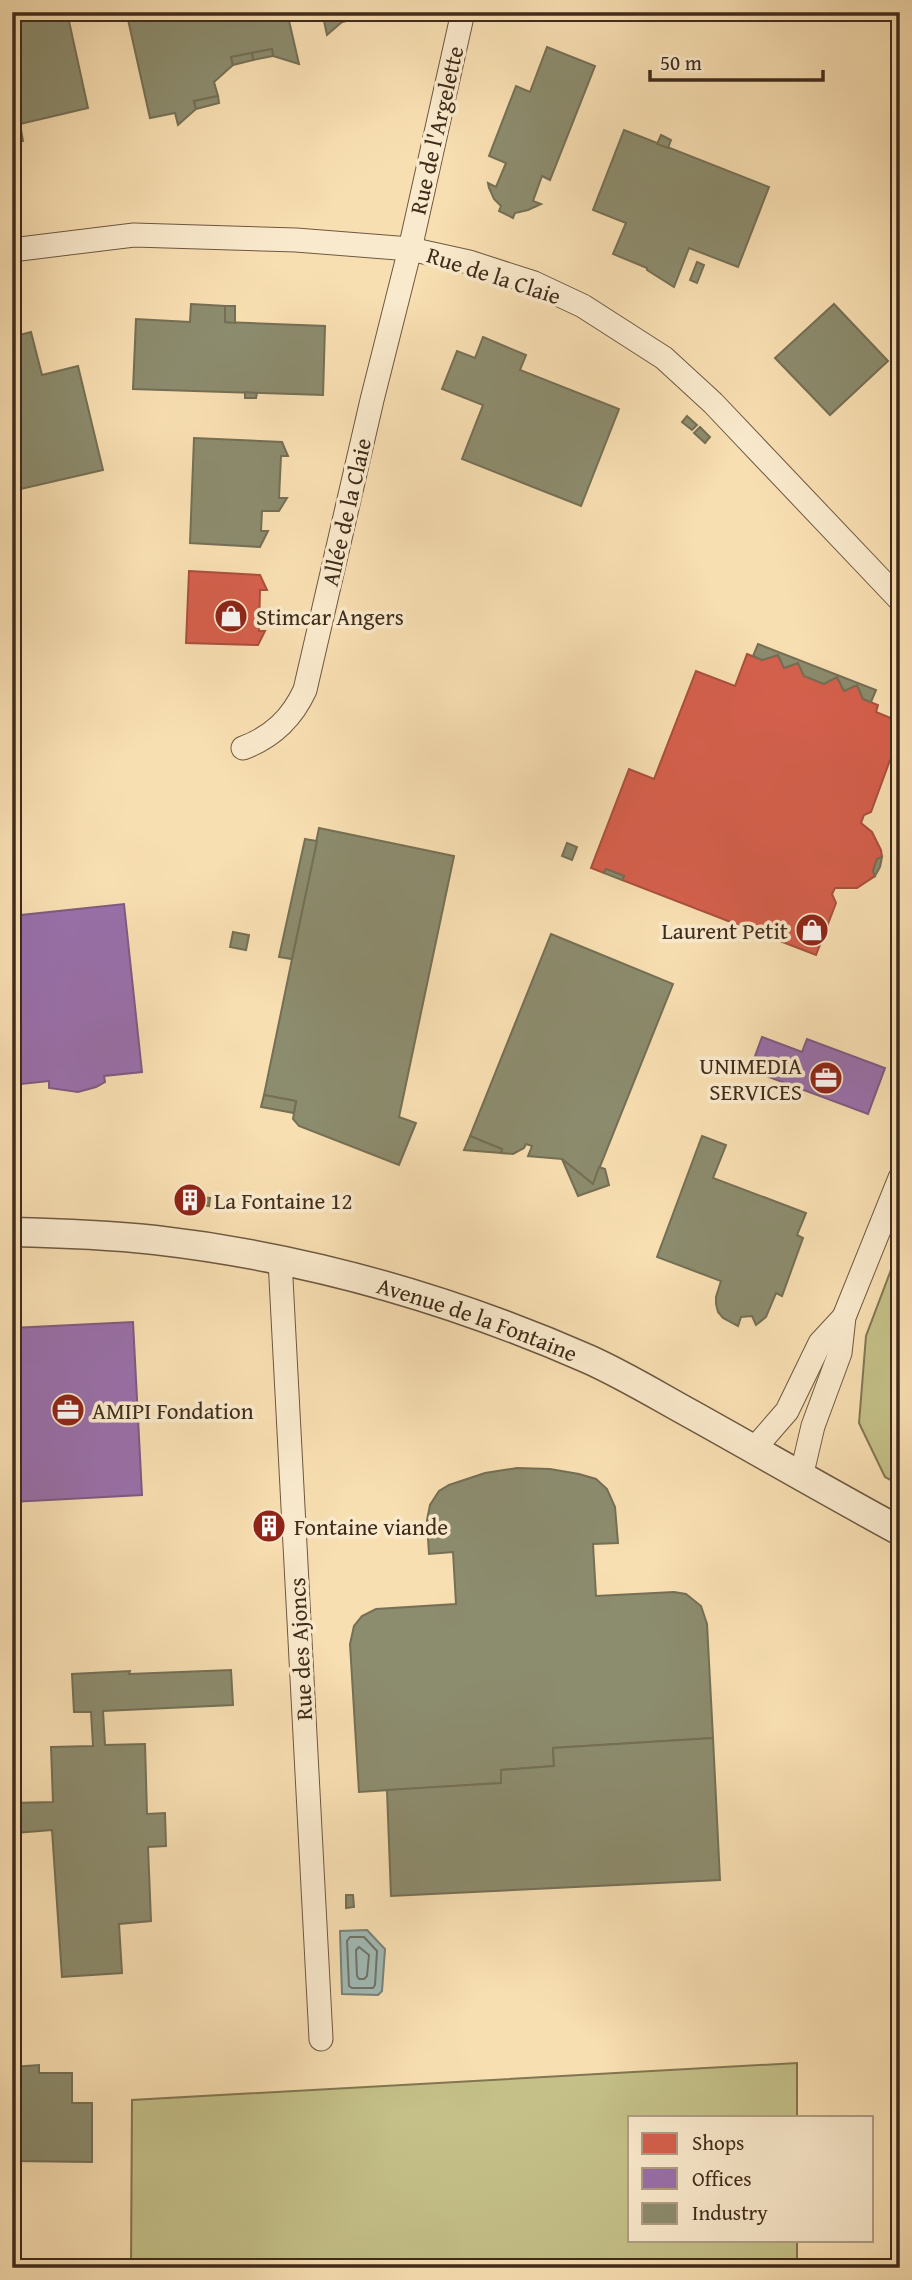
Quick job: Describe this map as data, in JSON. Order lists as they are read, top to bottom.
{
  "streets": {
    "street": [
      "Rue de l'Argelette",
      "Rue de la Claie",
      "Allée de la Claie",
      "Avenue de la Fontaine",
      "Rue des Ajoncs"
    ]
  },
  "crossings": [
    ["Rue de l'Argelette", "Rue de la Claie"],
    ["Rue de l'Argelette", "Allée de la Claie"],
    ["Rue de la Claie", "Allée de la Claie"],
    ["Avenue de la Fontaine", "Rue des Ajoncs"]
  ],
  "places": {
    "shop": ["Stimcar Angers", "Laurent Petit"],
    "office": ["UNIMEDIA SERVICES", "AMIPI Fondation"],
    "building": ["La Fontaine 12", "Fontaine viande"]
  },
  "legend": ["Shops", "Offices", "Industry"],
  "scale_bar": "50 m"
}
